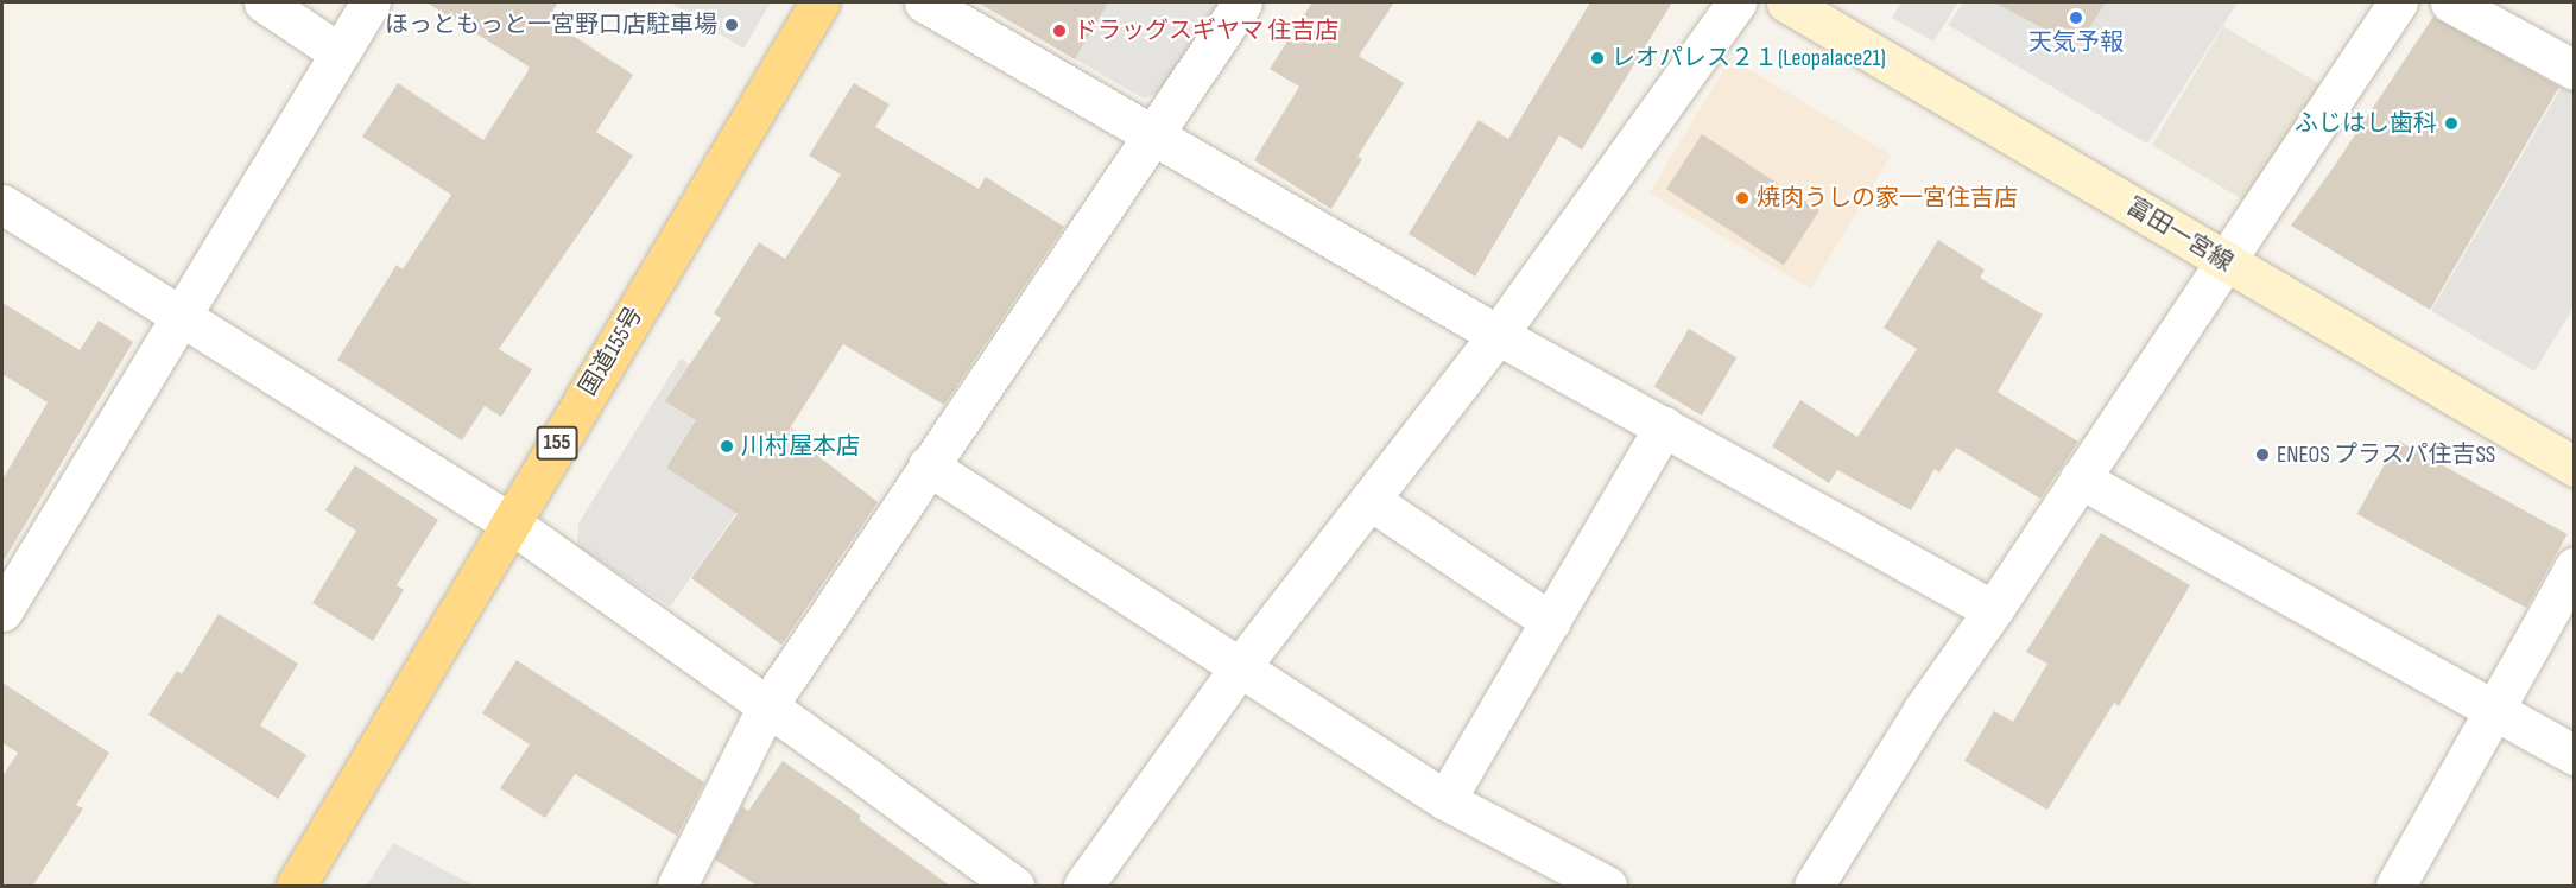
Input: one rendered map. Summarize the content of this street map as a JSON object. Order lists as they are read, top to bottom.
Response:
{
  "streets": {
    "highway": ["国道155号", "155"],
    "main road": ["富田一宮線"]
  },
  "places": [
    "天気予報",
    "ほっともっと一宮野口店駐車場",
    "ドラッグスギヤマ 住吉店",
    "レオパレス２１(Leopalace21)",
    "ふじはし歯科",
    "焼肉うしの家一宮住吉店",
    "川村屋本店",
    "ENEOS プラスパ住吉SS"
  ]
}
